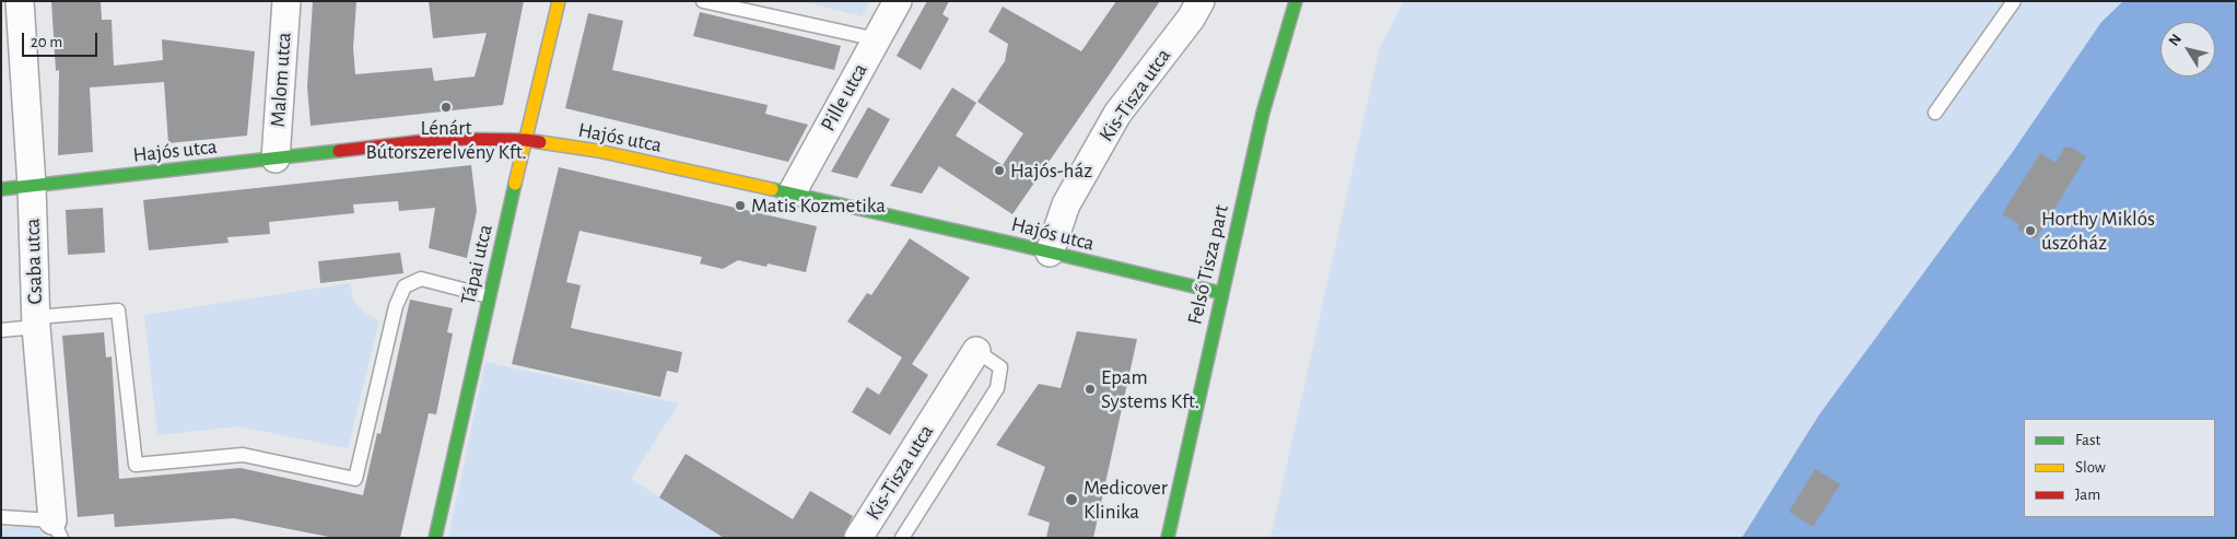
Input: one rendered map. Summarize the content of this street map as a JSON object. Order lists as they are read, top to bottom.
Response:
{
  "streets": {
    "main road": ["Hajós utca", "Tápai utca", "Felső Tisza part"],
    "street": [
      "Malom utca",
      "Kis-Tisza utca",
      "Pille utca",
      "Csaba utca"
    ]
  },
  "crossings": [
    ["Malom utca", "Hajós utca"],
    ["Kis-Tisza utca", "Hajós utca"],
    ["Pille utca", "Hajós utca"],
    ["Hajós utca", "Csaba utca"],
    ["Hajós utca", "Tápai utca"],
    ["Hajós utca", "Felső Tisza part"]
  ],
  "places": [
    "Lénárt Bútorszerelvény Kft.",
    "Hajós-ház",
    "Matis Kozmetika",
    "Horthy Miklós úszóház",
    "Epam Systems Kft.",
    "Medicover Klinika"
  ],
  "legend": ["Fast", "Slow", "Jam"],
  "scale_bar": "20 m",
  "north": "top left"
}
